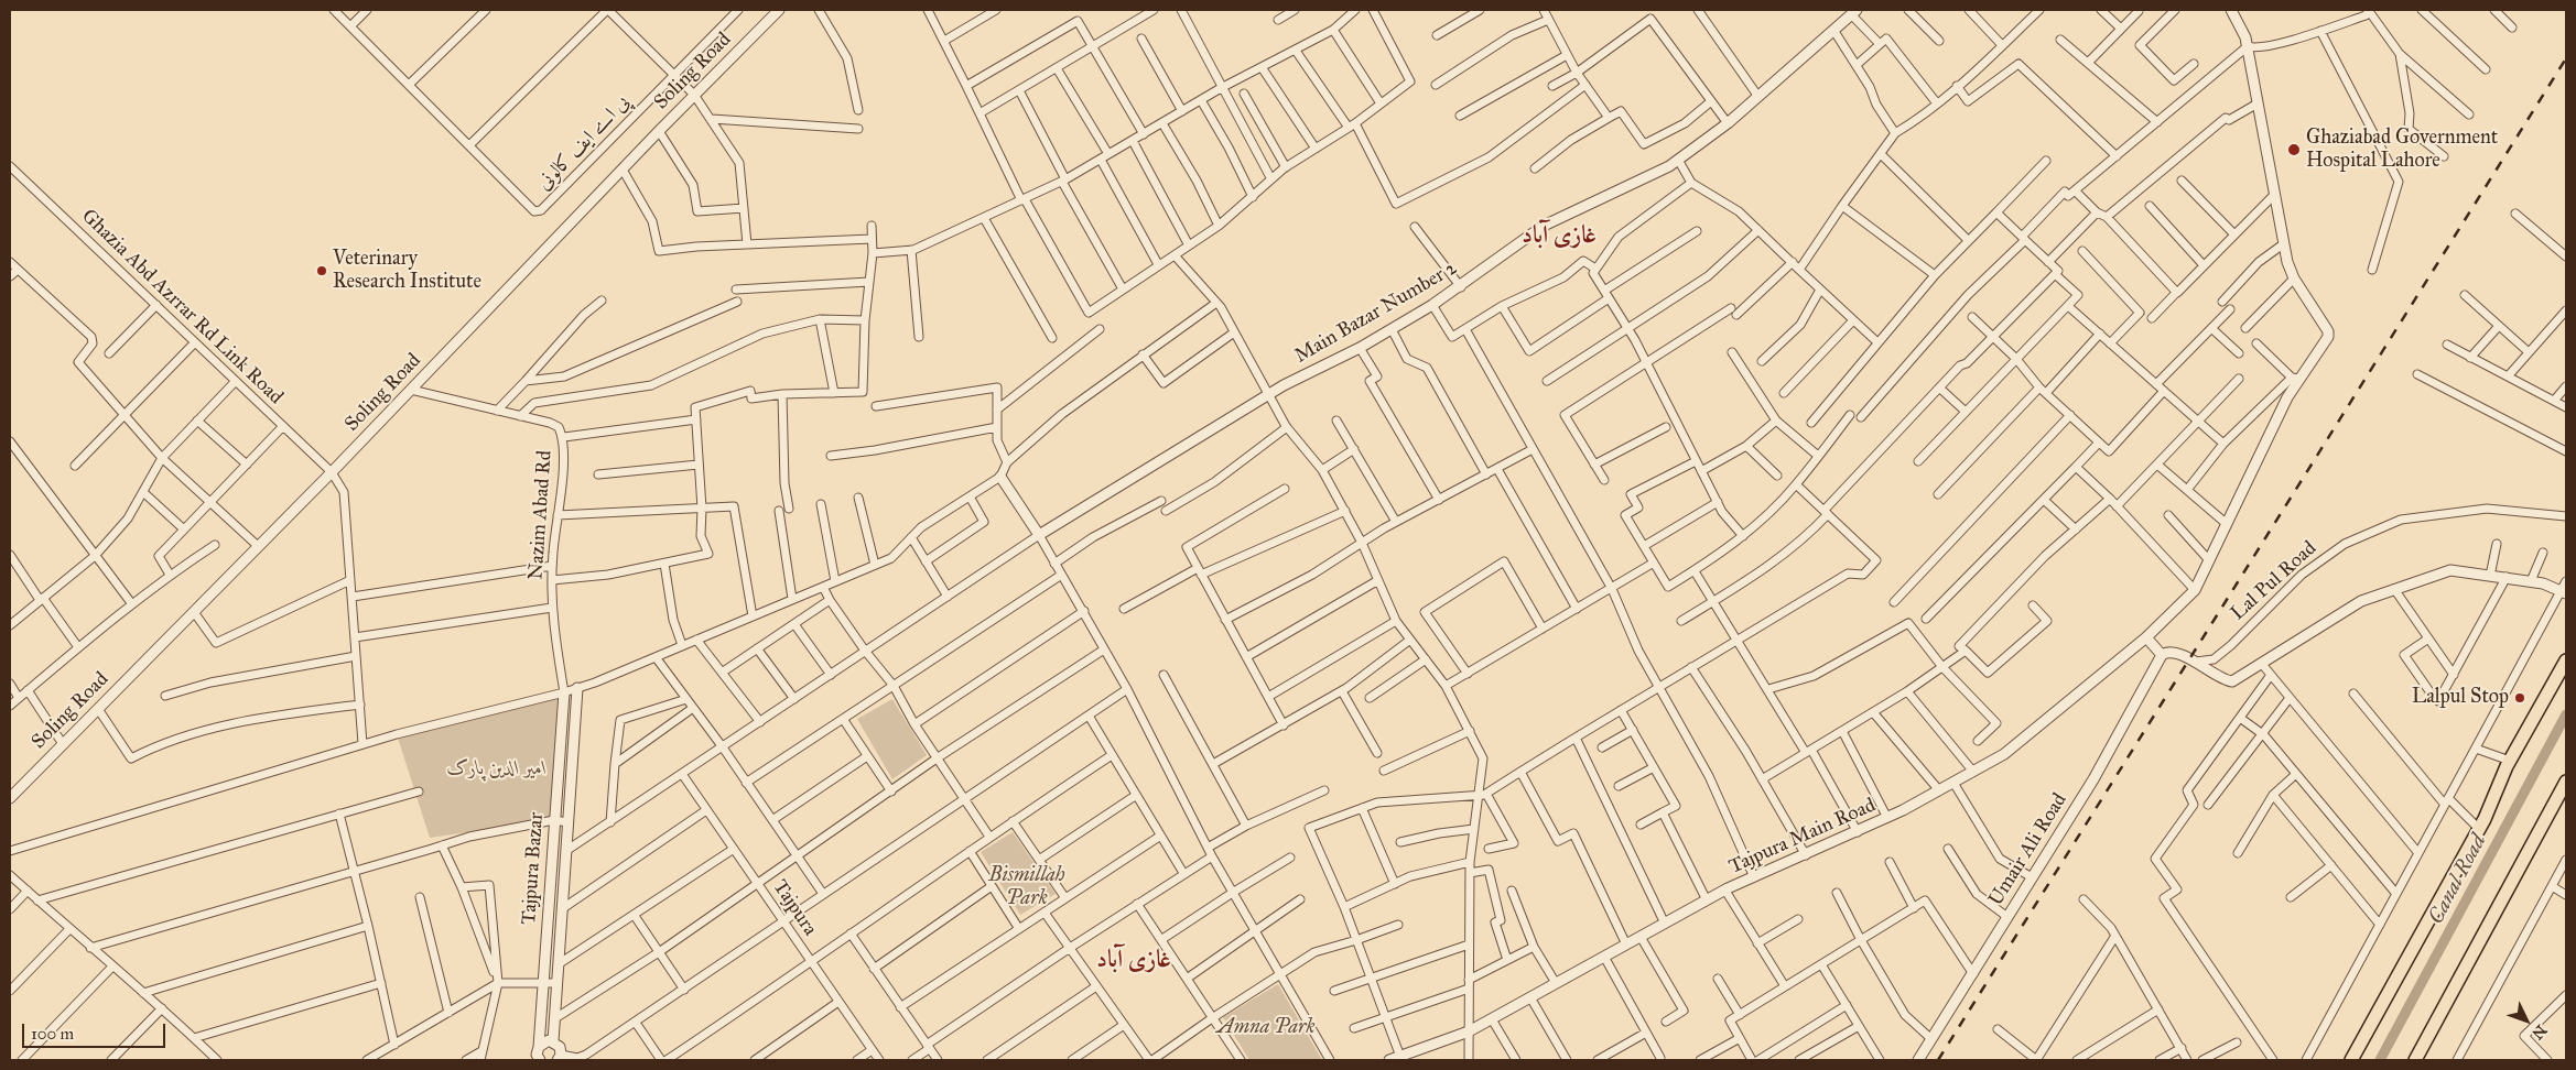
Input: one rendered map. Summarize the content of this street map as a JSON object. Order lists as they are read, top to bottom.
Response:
{
  "streets": {
    "street": [
      "Soling Road",
      "پی اے ایف کالونی",
      "Ghazia Abd Azrrar Rd Link Road",
      "Main Bazar Number 2",
      "Nazim Abad Rd",
      "Lal Pul Road",
      "Tajpura Main Road",
      "Umair Ali Road",
      "Tajpura Bazar",
      "Tajpura"
    ]
  },
  "crossings": [
    ["Soling Road", "Ghazia Abd Azrrar Rd Link Road"],
    ["Soling Road", "Nazim Abad Rd"],
    ["Nazim Abad Rd", "Tajpura Bazar"]
  ],
  "districts": ["غازى آباد", "غازى آباد"],
  "water": ["Canal Road"],
  "parks": ["امیر الدین پارک", "Bismillah Park", "Amna Park"],
  "places": ["Ghaziabad Government Hospital Lahore", "Veterinary Research Institute", "Lalpul Stop"],
  "scale_bar": "100 m",
  "north": "bottom right"
}
